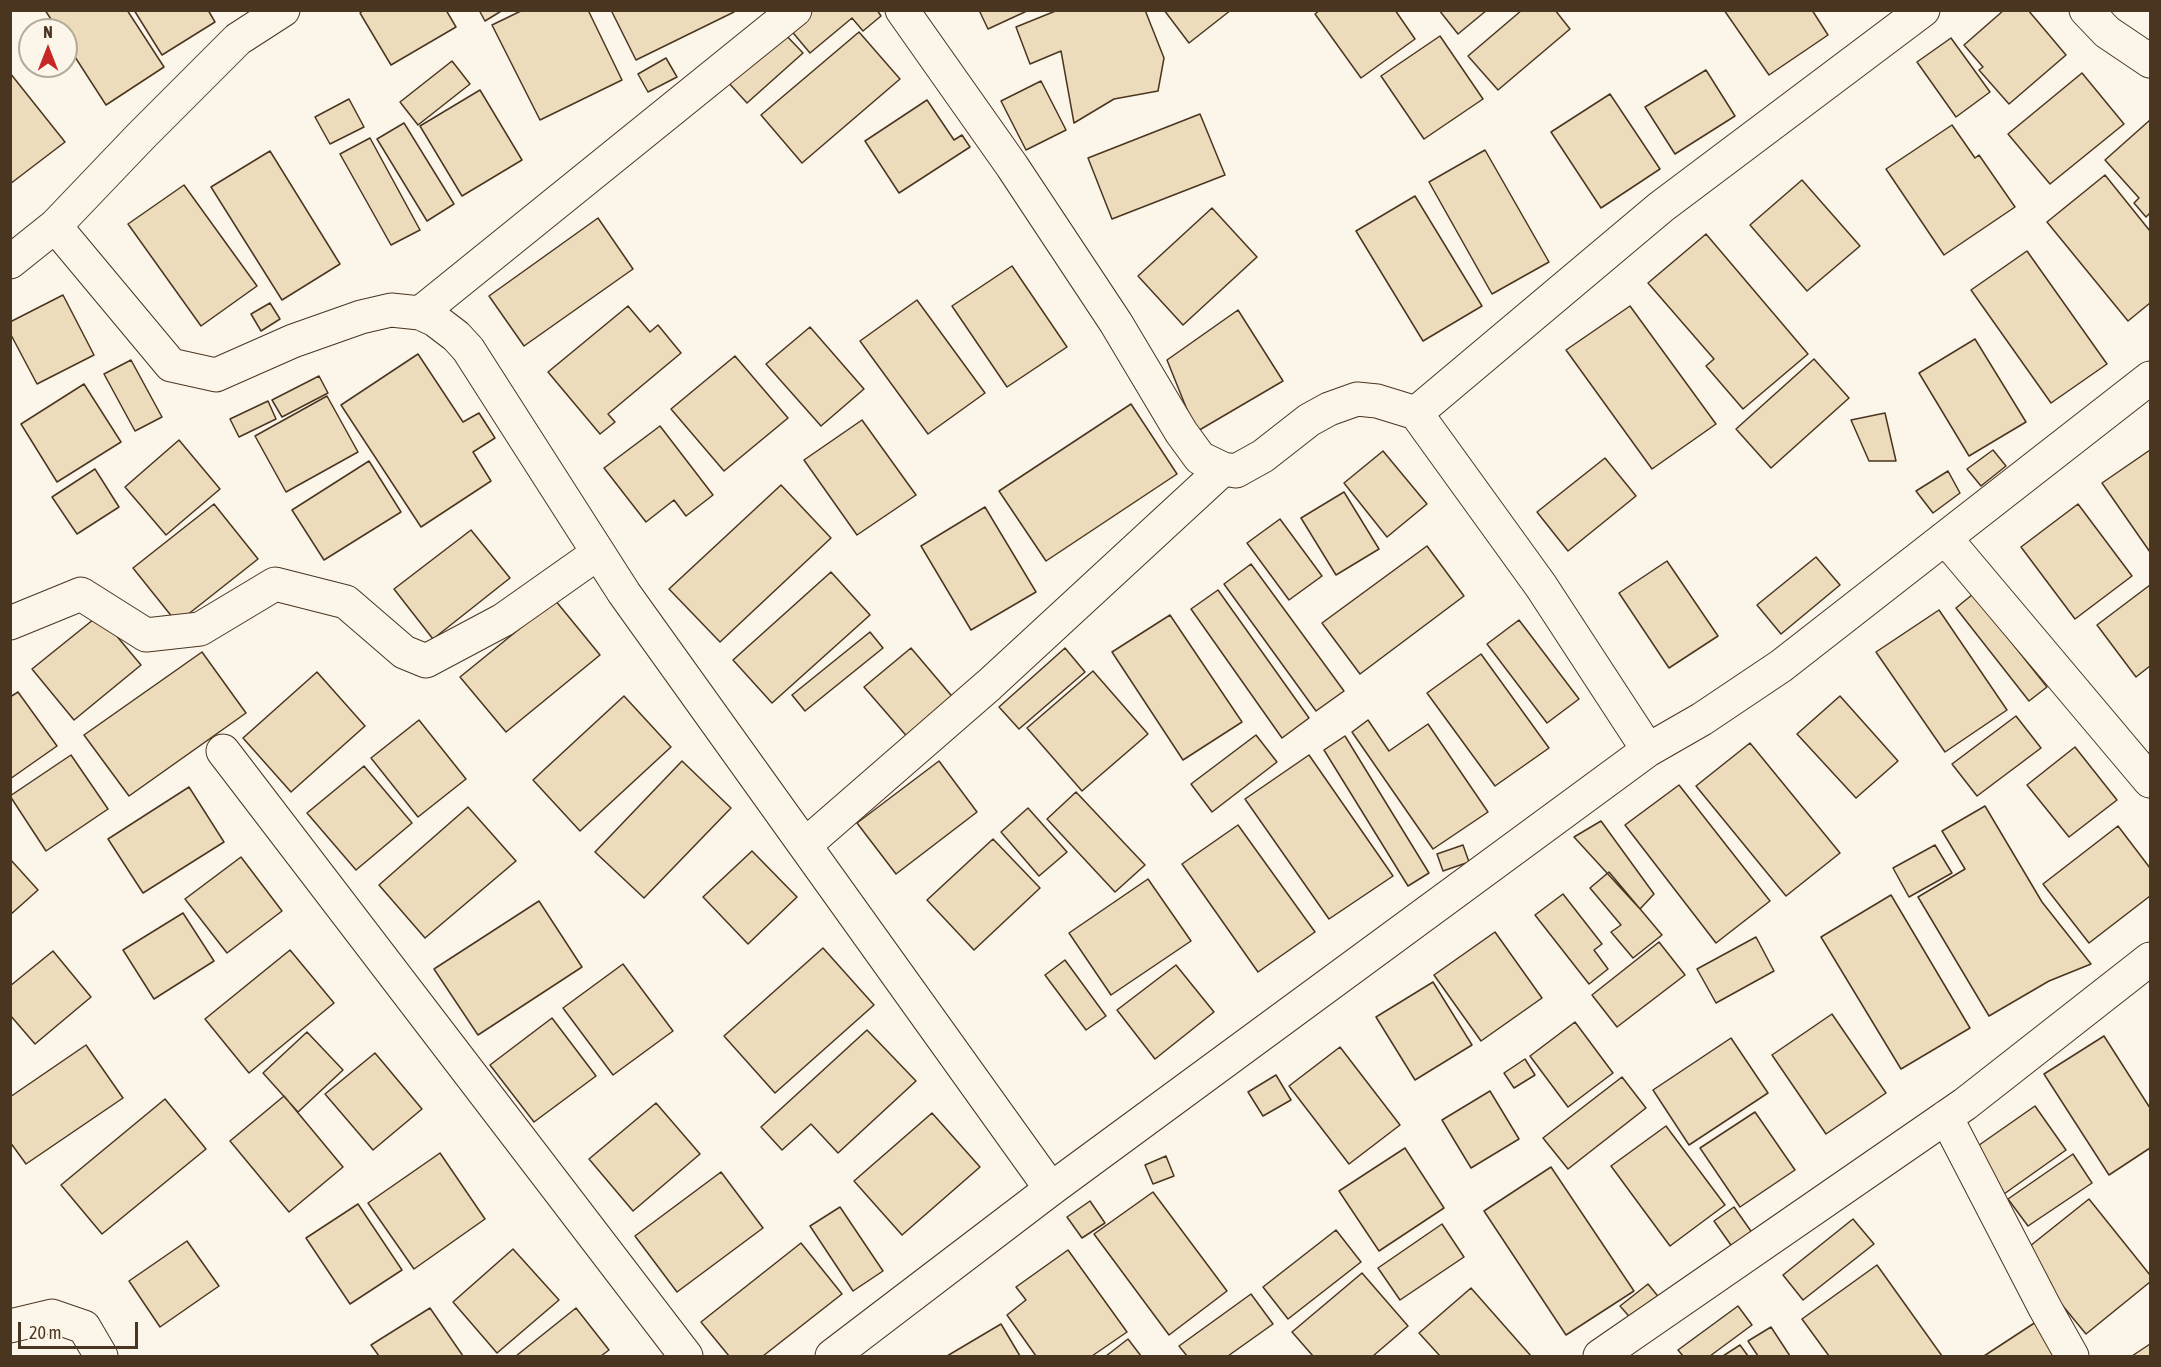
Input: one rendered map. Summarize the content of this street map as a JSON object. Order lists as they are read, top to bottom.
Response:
{
  "scale_bar": "20 m",
  "north": "top"
}
